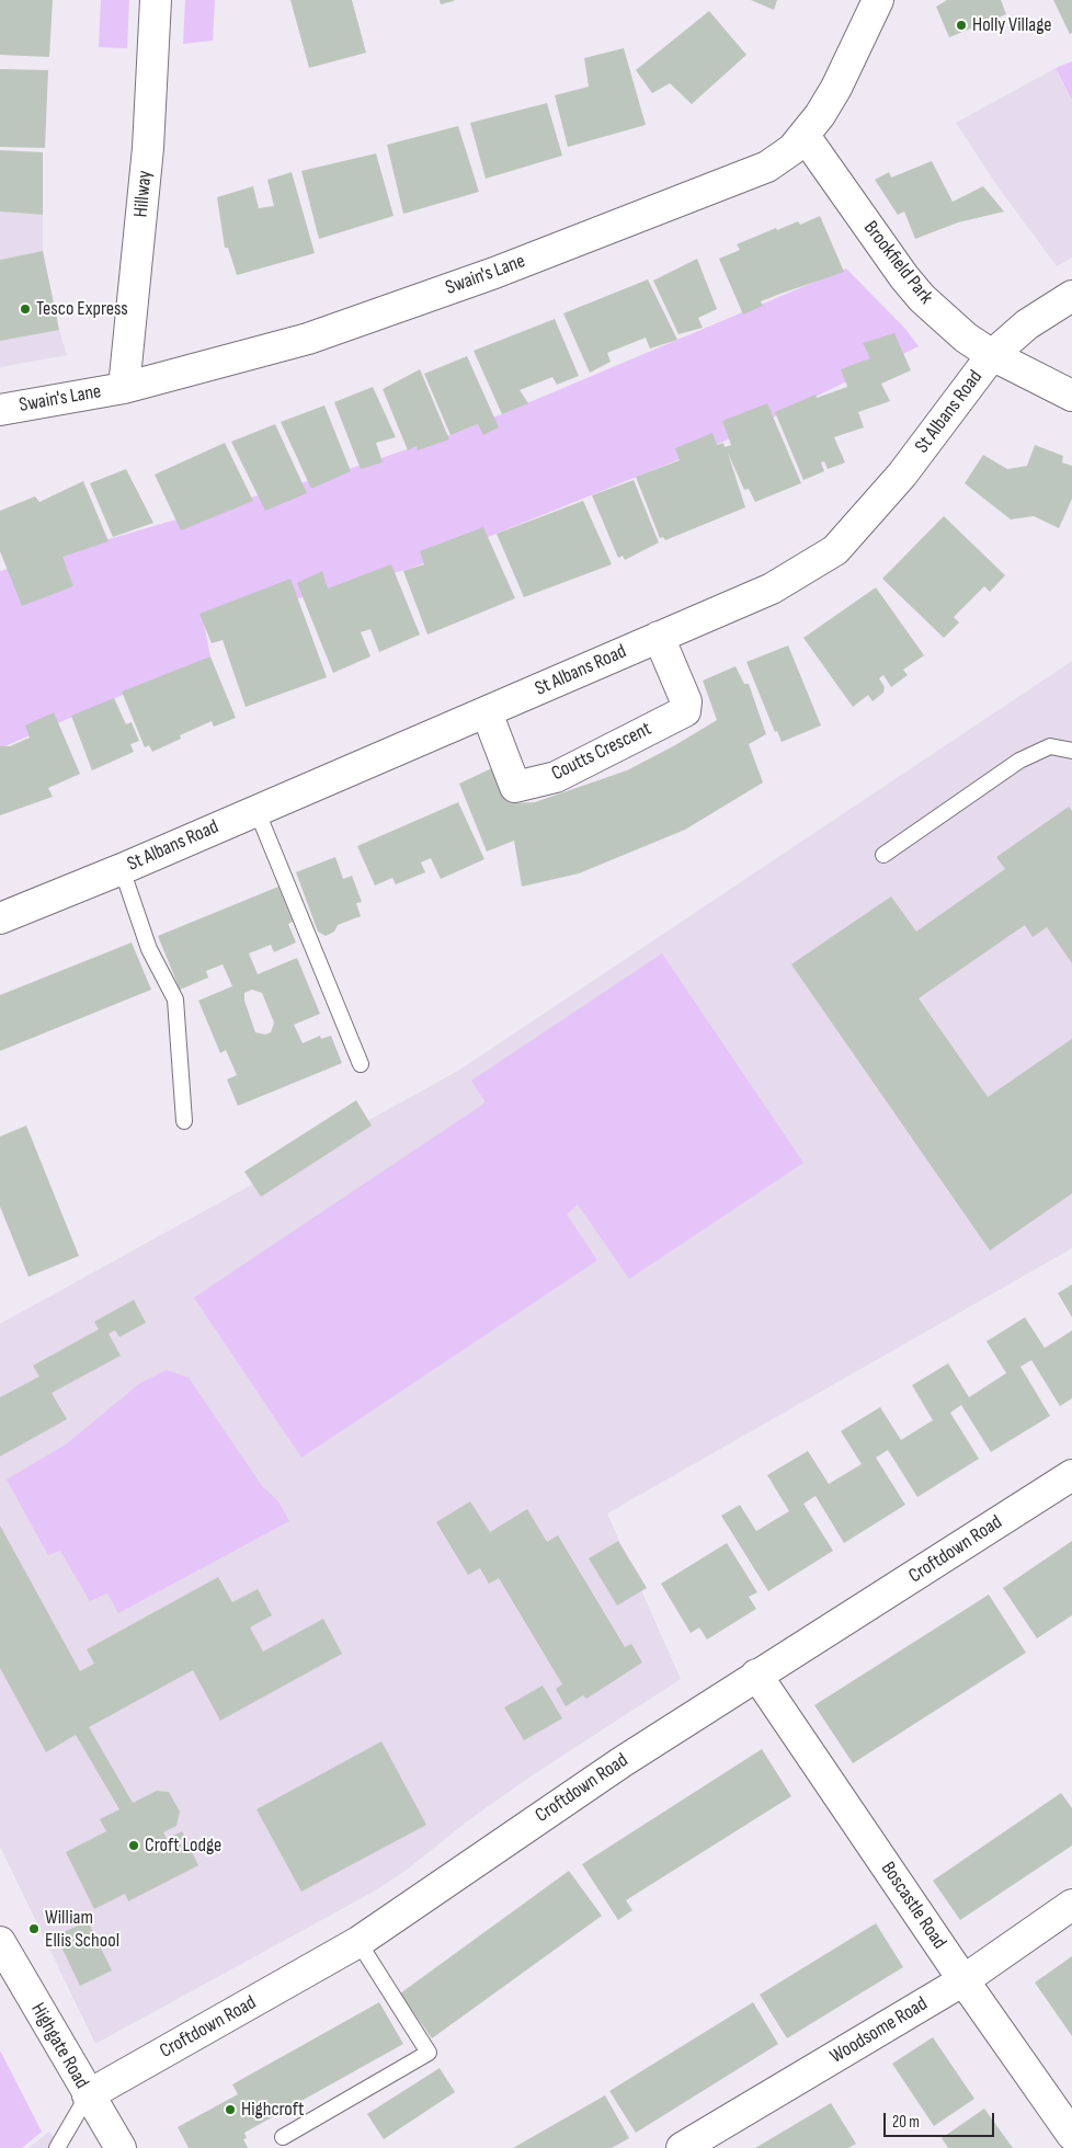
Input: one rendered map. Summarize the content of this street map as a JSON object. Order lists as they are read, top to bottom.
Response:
{
  "streets": {
    "street": [
      "Hillway",
      "Brookfield Park",
      "Swain's Lane",
      "St Albans Road",
      "Coutts Crescent",
      "Croftdown Road",
      "Boscastle Road",
      "Woodsome Road",
      "Highgate Road"
    ]
  },
  "crossings": [
    ["Hillway", "Swain's Lane"],
    ["Brookfield Park", "Swain's Lane"],
    ["Brookfield Park", "St Albans Road"],
    ["St Albans Road", "Coutts Crescent"],
    ["Croftdown Road", "Boscastle Road"],
    ["Croftdown Road", "Highgate Road"],
    ["Boscastle Road", "Woodsome Road"]
  ],
  "places": [
    "Holly Village",
    "Tesco Express",
    "Croft Lodge",
    "William Ellis School",
    "Highcroft"
  ],
  "scale_bar": "20 m"
}
